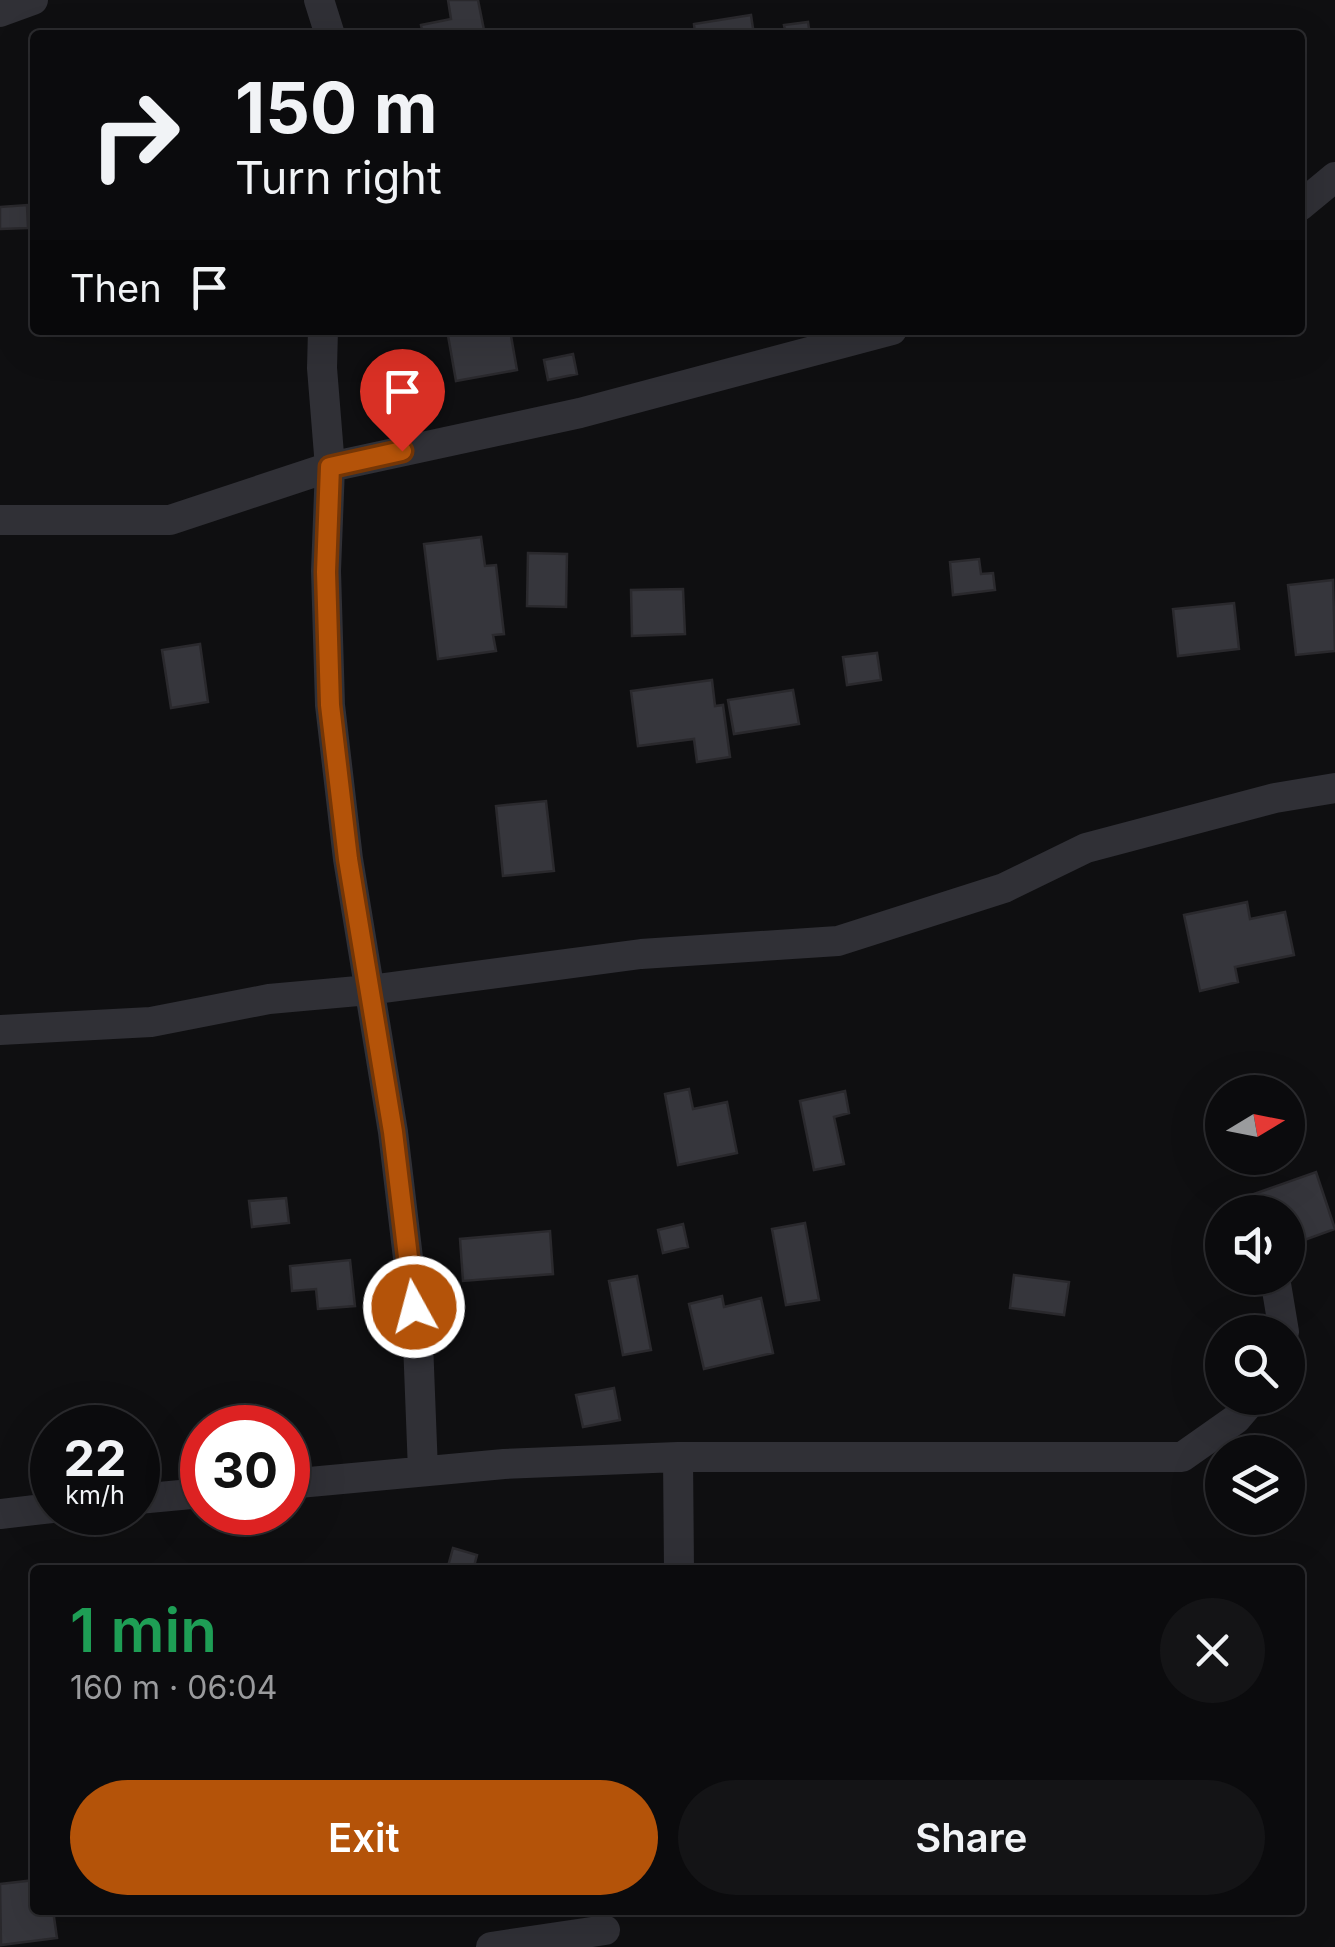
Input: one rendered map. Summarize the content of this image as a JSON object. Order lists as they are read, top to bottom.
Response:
{
  "north": "right",
  "page": {
    "turn": ["150 m", "Turn right"],
    "then": "Then",
    "speed": "22 km/h",
    "limit": "30",
    "heading": ["1 min", "160 m · 06:04"],
    "buttons": ["Exit", "Share"]
  }
}
